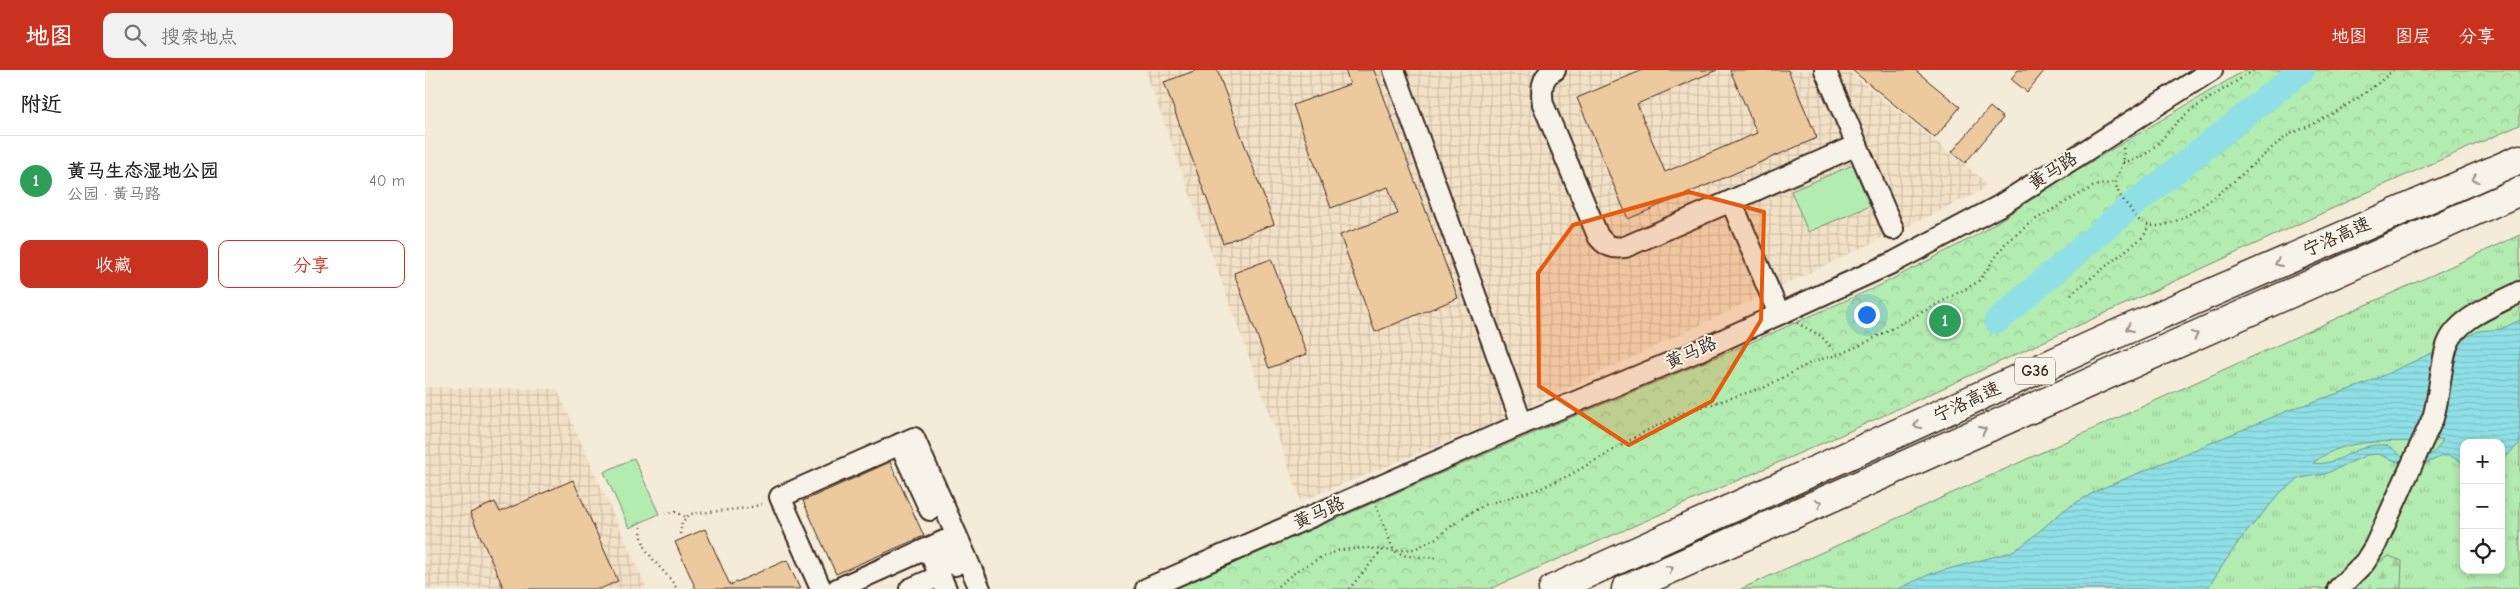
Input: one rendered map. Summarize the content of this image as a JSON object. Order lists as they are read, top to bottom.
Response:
{
  "streets": {
    "highway": ["宁洛高速", "G36"],
    "street": ["黄马路"]
  },
  "page": {
    "header": "地图",
    "search": "搜索地点",
    "nav": ["地图", "图层", "分享"],
    "heading": "附近",
    "list": [
      {
        "mark": "1",
        "name": "黄马生态湿地公园",
        "note": "公园 · 黄马路",
        "value": "40 m"
      }
    ],
    "buttons": ["收藏", "分享"],
    "pins": "1",
    "map_buttons": ["+", "−"]
  }
}
